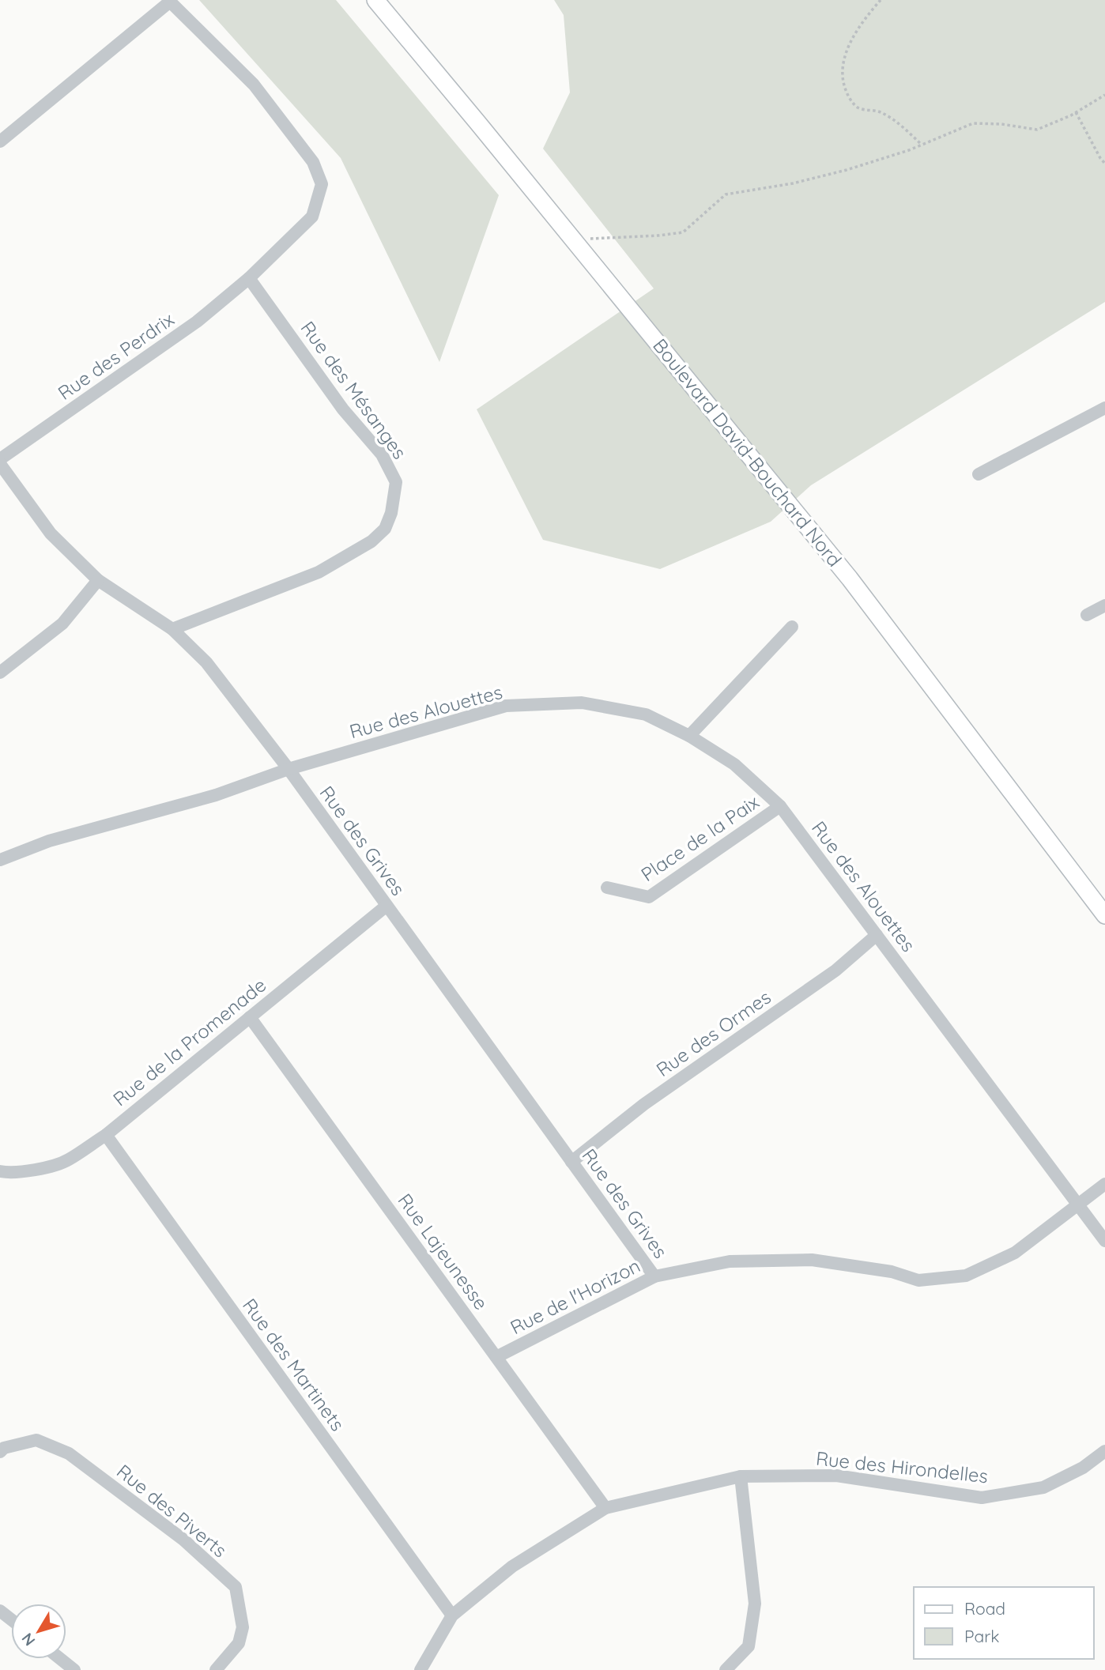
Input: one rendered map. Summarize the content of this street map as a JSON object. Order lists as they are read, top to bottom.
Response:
{
  "streets": {
    "street": [
      "Rue des Perdrix",
      "Rue des Mésanges",
      "Boulevard David-Bouchard Nord",
      "Rue des Alouettes",
      "Place de la Paix",
      "Rue des Grives",
      "Rue des Ormes",
      "Rue de la Promenade",
      "Rue Lajeunesse",
      "Rue de l'Horizon",
      "Rue des Martinets",
      "Rue des Hirondelles",
      "Rue des Piverts"
    ]
  },
  "crossings": [
    ["Rue des Perdrix", "Rue des Mésanges"],
    ["Rue des Mésanges", "Rue des Grives"],
    ["Rue des Alouettes", "Place de la Paix"],
    ["Rue des Alouettes", "Rue des Grives"],
    ["Rue des Alouettes", "Rue des Ormes"],
    ["Rue des Alouettes", "Rue de l'Horizon"],
    ["Rue des Grives", "Rue des Ormes"],
    ["Rue des Grives", "Rue de la Promenade"],
    ["Rue des Grives", "Rue de l'Horizon"],
    ["Rue de la Promenade", "Rue Lajeunesse"],
    ["Rue de la Promenade", "Rue des Martinets"],
    ["Rue Lajeunesse", "Rue de l'Horizon"],
    ["Rue Lajeunesse", "Rue des Hirondelles"],
    ["Rue des Martinets", "Rue des Hirondelles"]
  ],
  "legend": ["Road", "Park"],
  "north": "bottom left"
}
